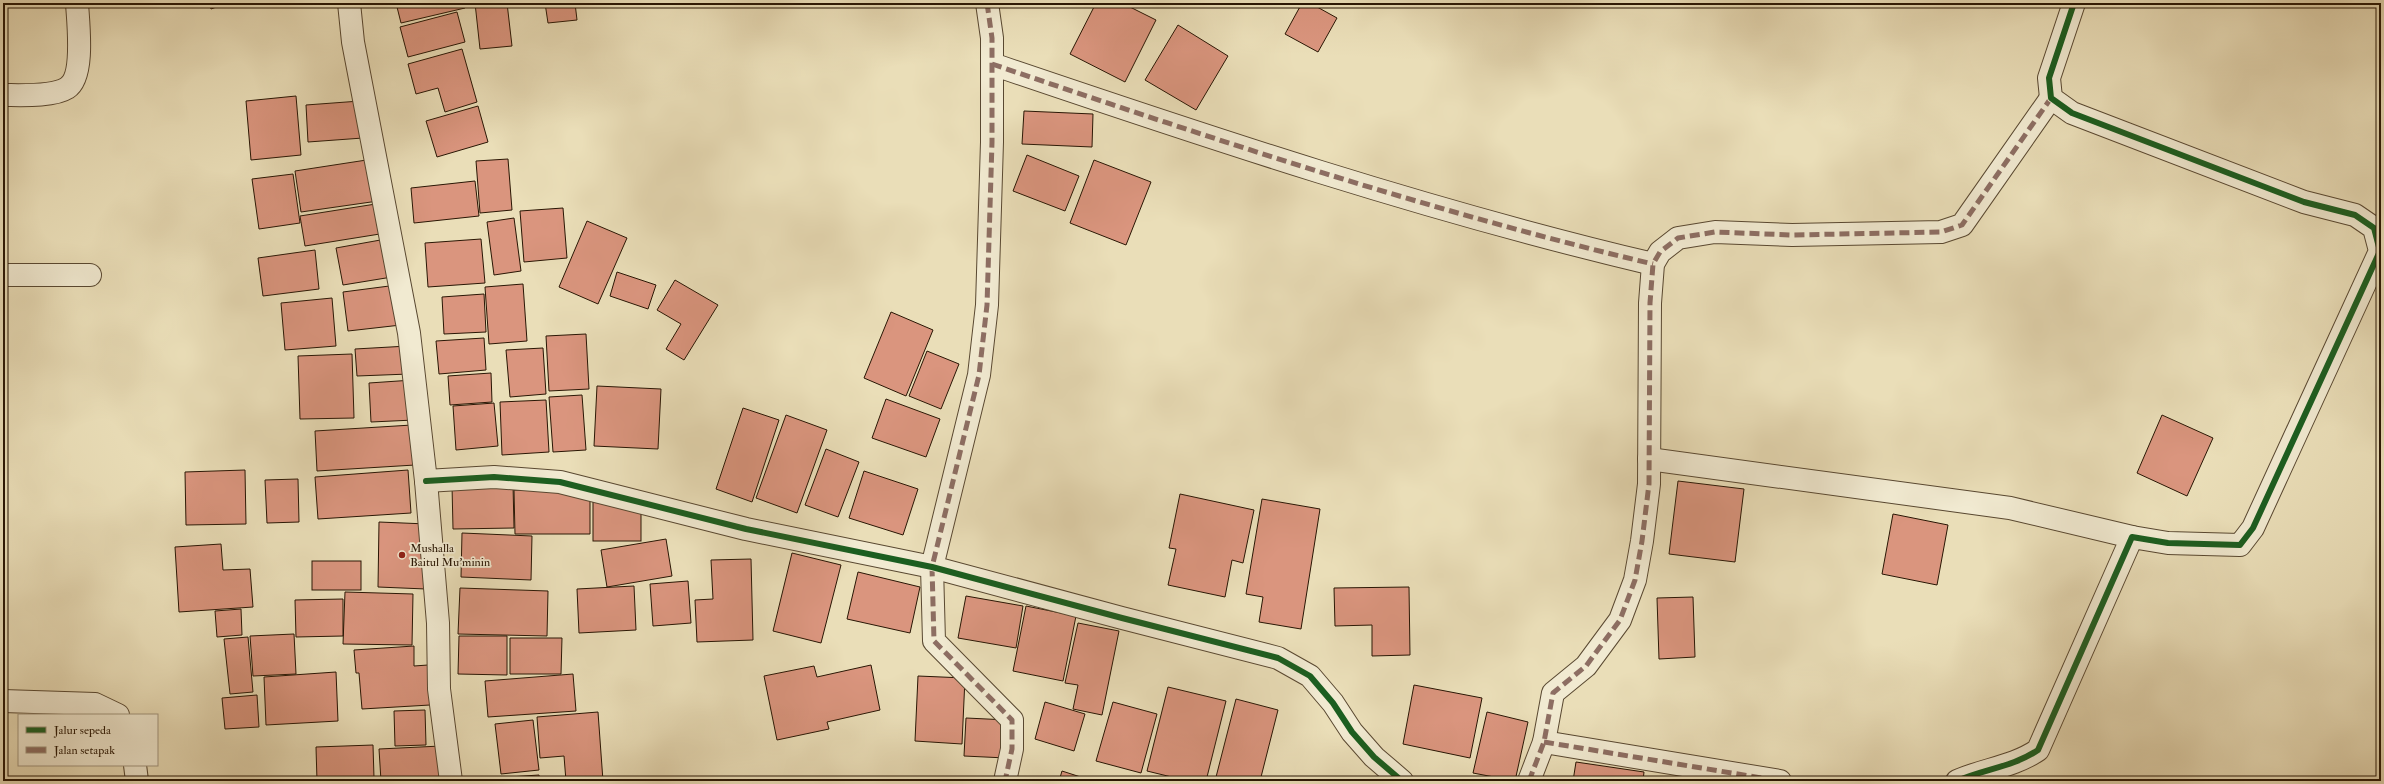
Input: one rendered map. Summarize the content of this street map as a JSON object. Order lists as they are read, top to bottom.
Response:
{
  "places": ["Mushalla Baitul Mu'minin"],
  "legend": ["Jalur sepeda", "Jalan setapak"]
}
